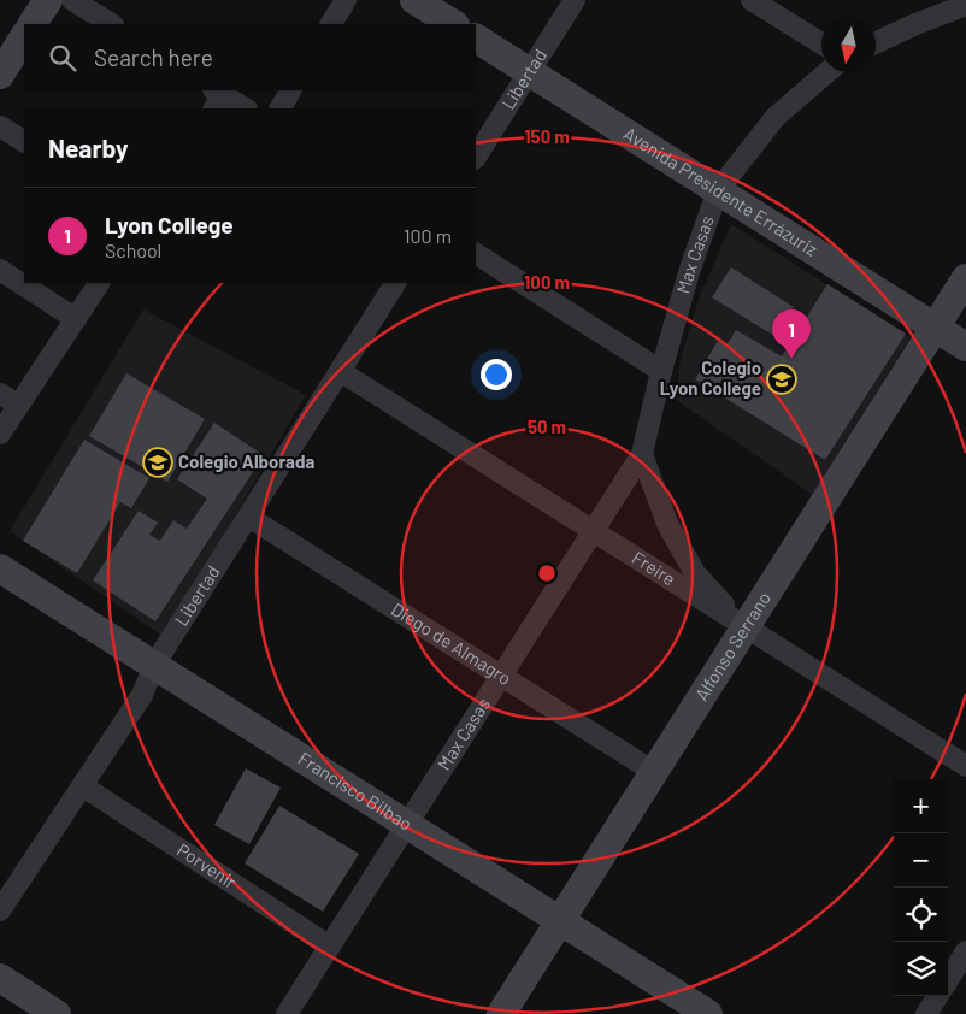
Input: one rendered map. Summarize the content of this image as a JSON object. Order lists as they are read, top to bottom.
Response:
{
  "streets": {
    "street": [
      "Libertad",
      "Avenida Presidente Errázuriz",
      "Max Casas",
      "Freire",
      "Diego de Almagro",
      "Alfonso Serrano",
      "Francisco Bilbao",
      "Porvenir"
    ]
  },
  "crossings": [
    ["Libertad", "Avenida Presidente Errázuriz"],
    ["Libertad", "Freire"],
    ["Libertad", "Diego de Almagro"],
    ["Libertad", "Francisco Bilbao"],
    ["Libertad", "Porvenir"],
    ["Avenida Presidente Errázuriz", "Max Casas"],
    ["Avenida Presidente Errázuriz", "Alfonso Serrano"],
    ["Max Casas", "Freire"],
    ["Max Casas", "Diego de Almagro"],
    ["Max Casas", "Francisco Bilbao"],
    ["Max Casas", "Porvenir"],
    ["Freire", "Alfonso Serrano"],
    ["Diego de Almagro", "Alfonso Serrano"],
    ["Alfonso Serrano", "Francisco Bilbao"]
  ],
  "places": {
    "school or university": ["Colegio Lyon College", "Colegio Alborada"]
  },
  "north": "bottom",
  "page": {
    "search": "Search here",
    "heading": "Nearby",
    "list": [
      {
        "mark": "1",
        "name": "Lyon College",
        "note": "School",
        "value": "100 m"
      }
    ],
    "pins": "1",
    "map_buttons": ["+", "−"]
  },
  "rings": ["150 m", "100 m", "50 m"]
}
